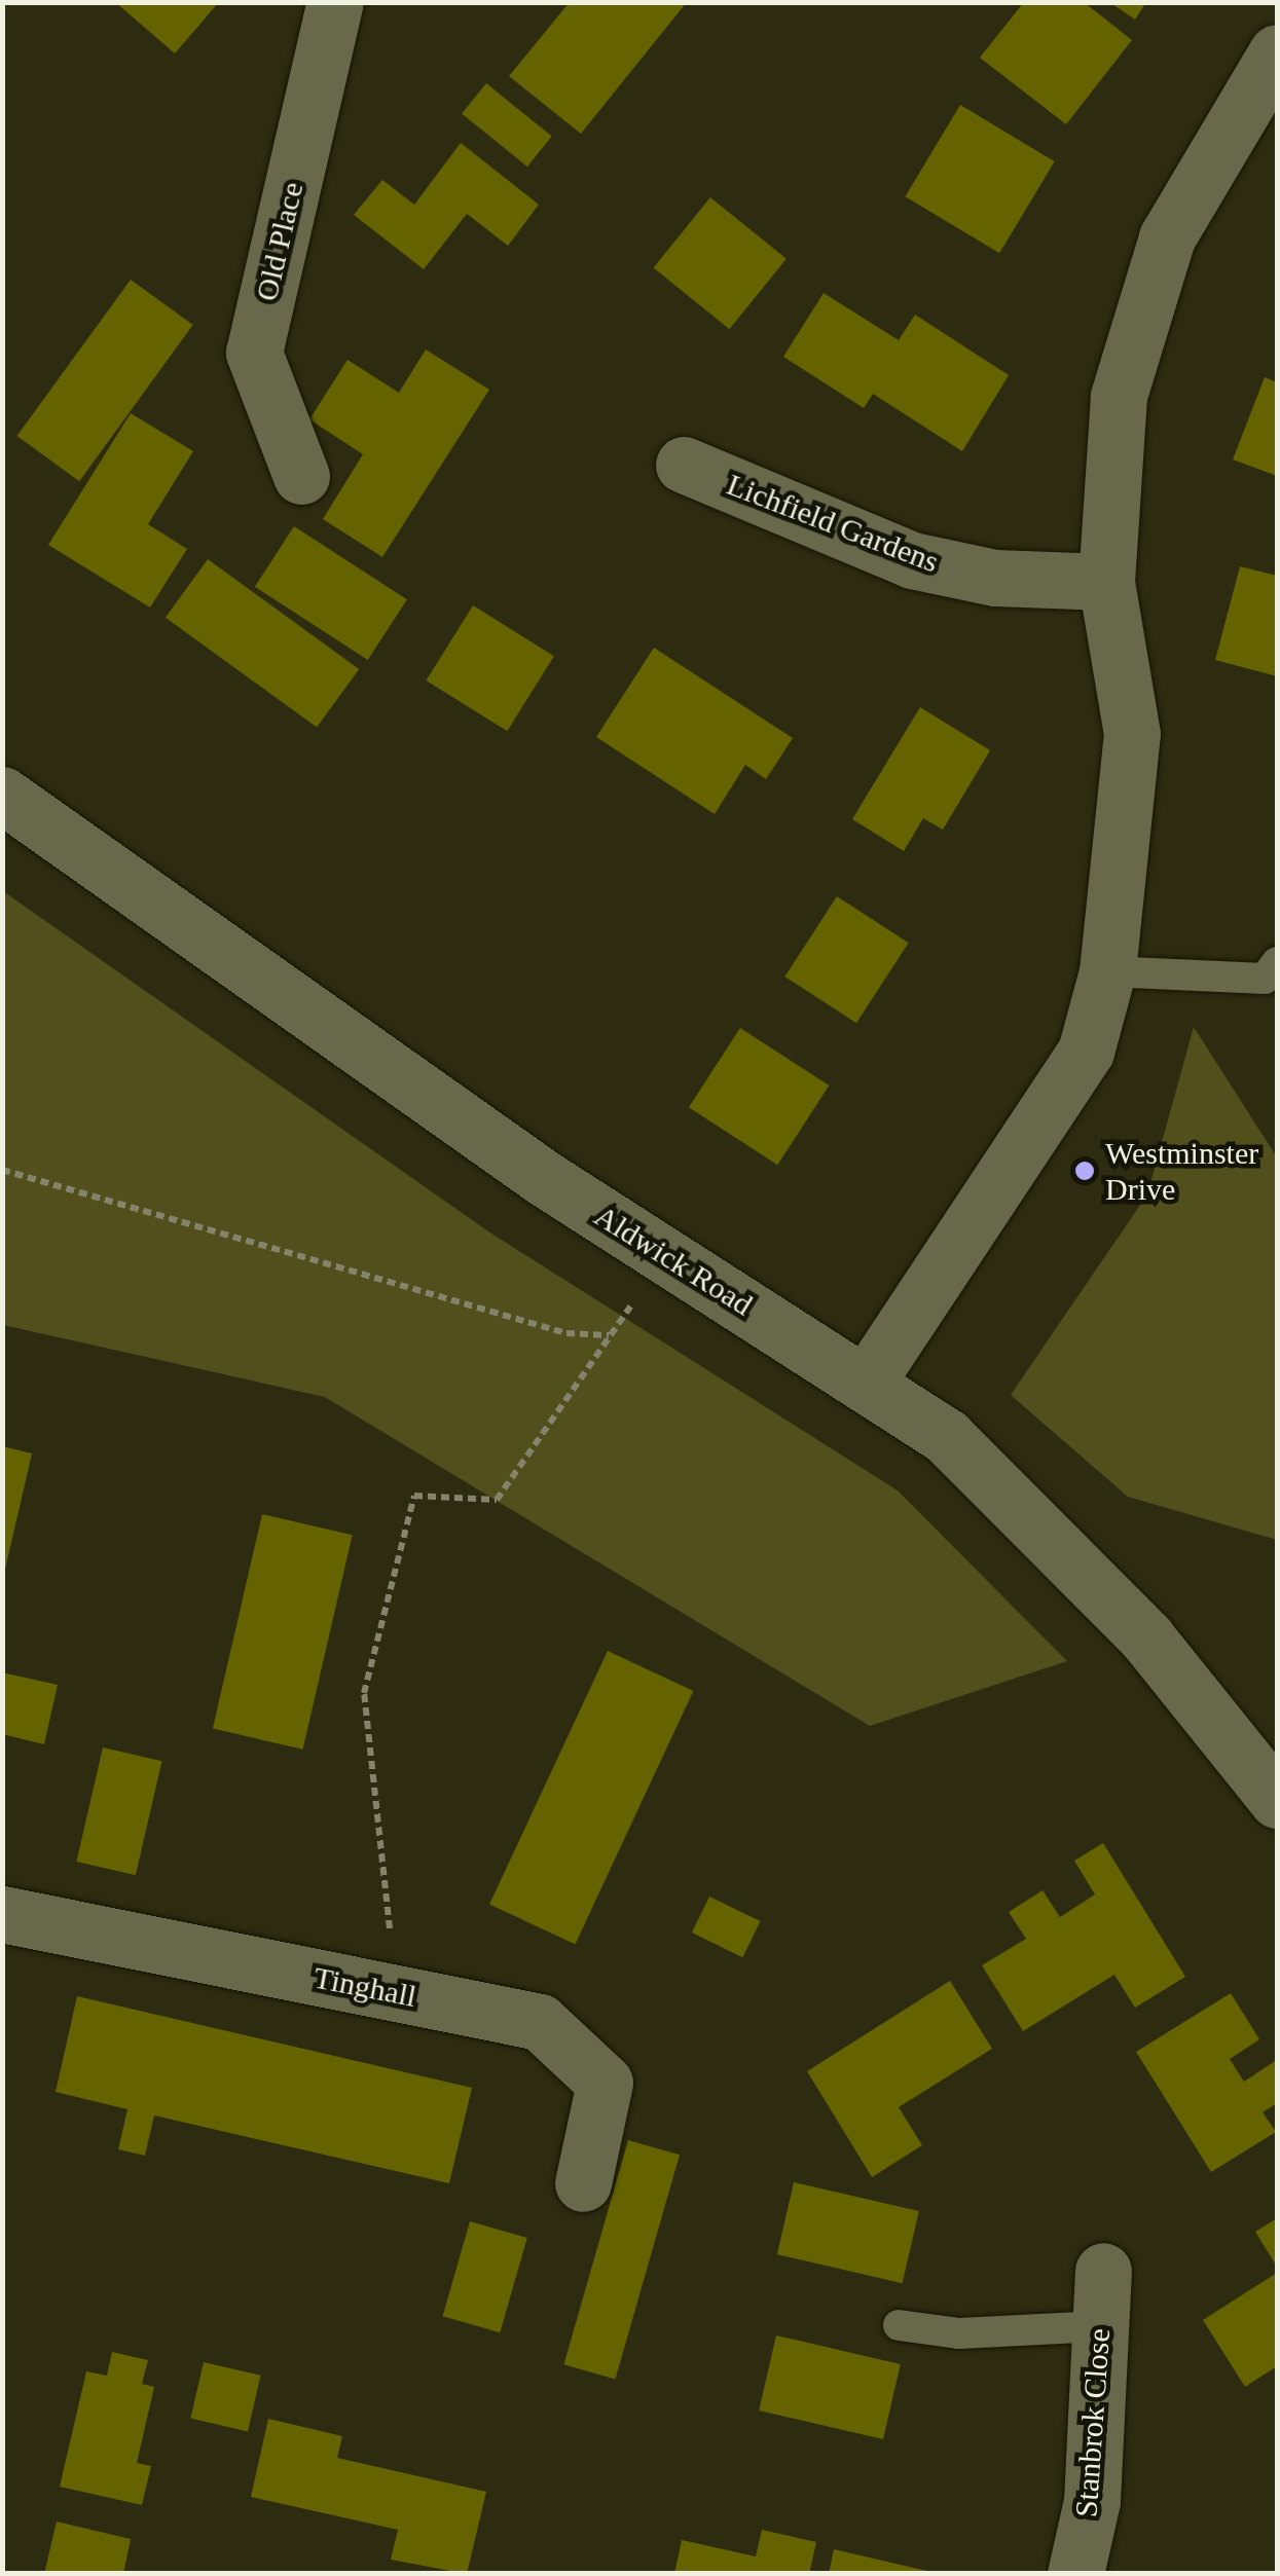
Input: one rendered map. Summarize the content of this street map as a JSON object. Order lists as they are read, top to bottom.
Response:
{
  "streets": {
    "street": [
      "Old Place",
      "Lichfield Gardens",
      "Aldwick Road",
      "Tinghall",
      "Stanbrok Close"
    ]
  },
  "places": ["Westminster Drive"]
}
